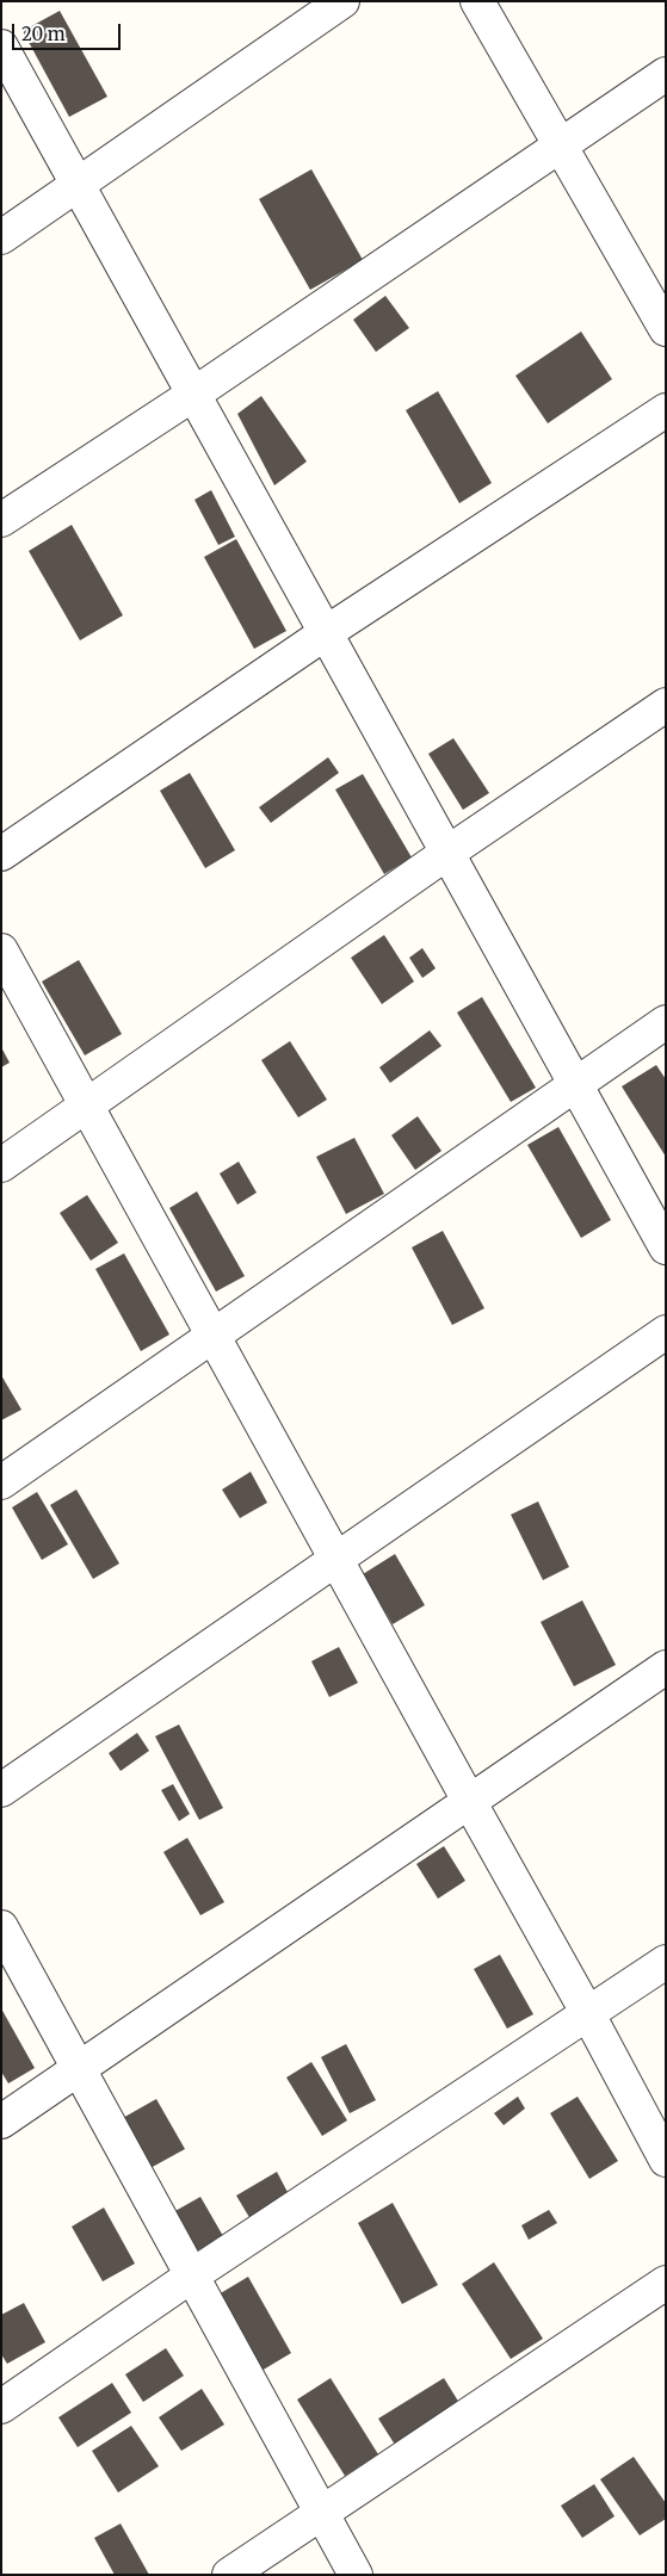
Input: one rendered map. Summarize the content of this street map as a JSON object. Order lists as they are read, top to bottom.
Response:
{
  "scale_bar": "20 m"
}
